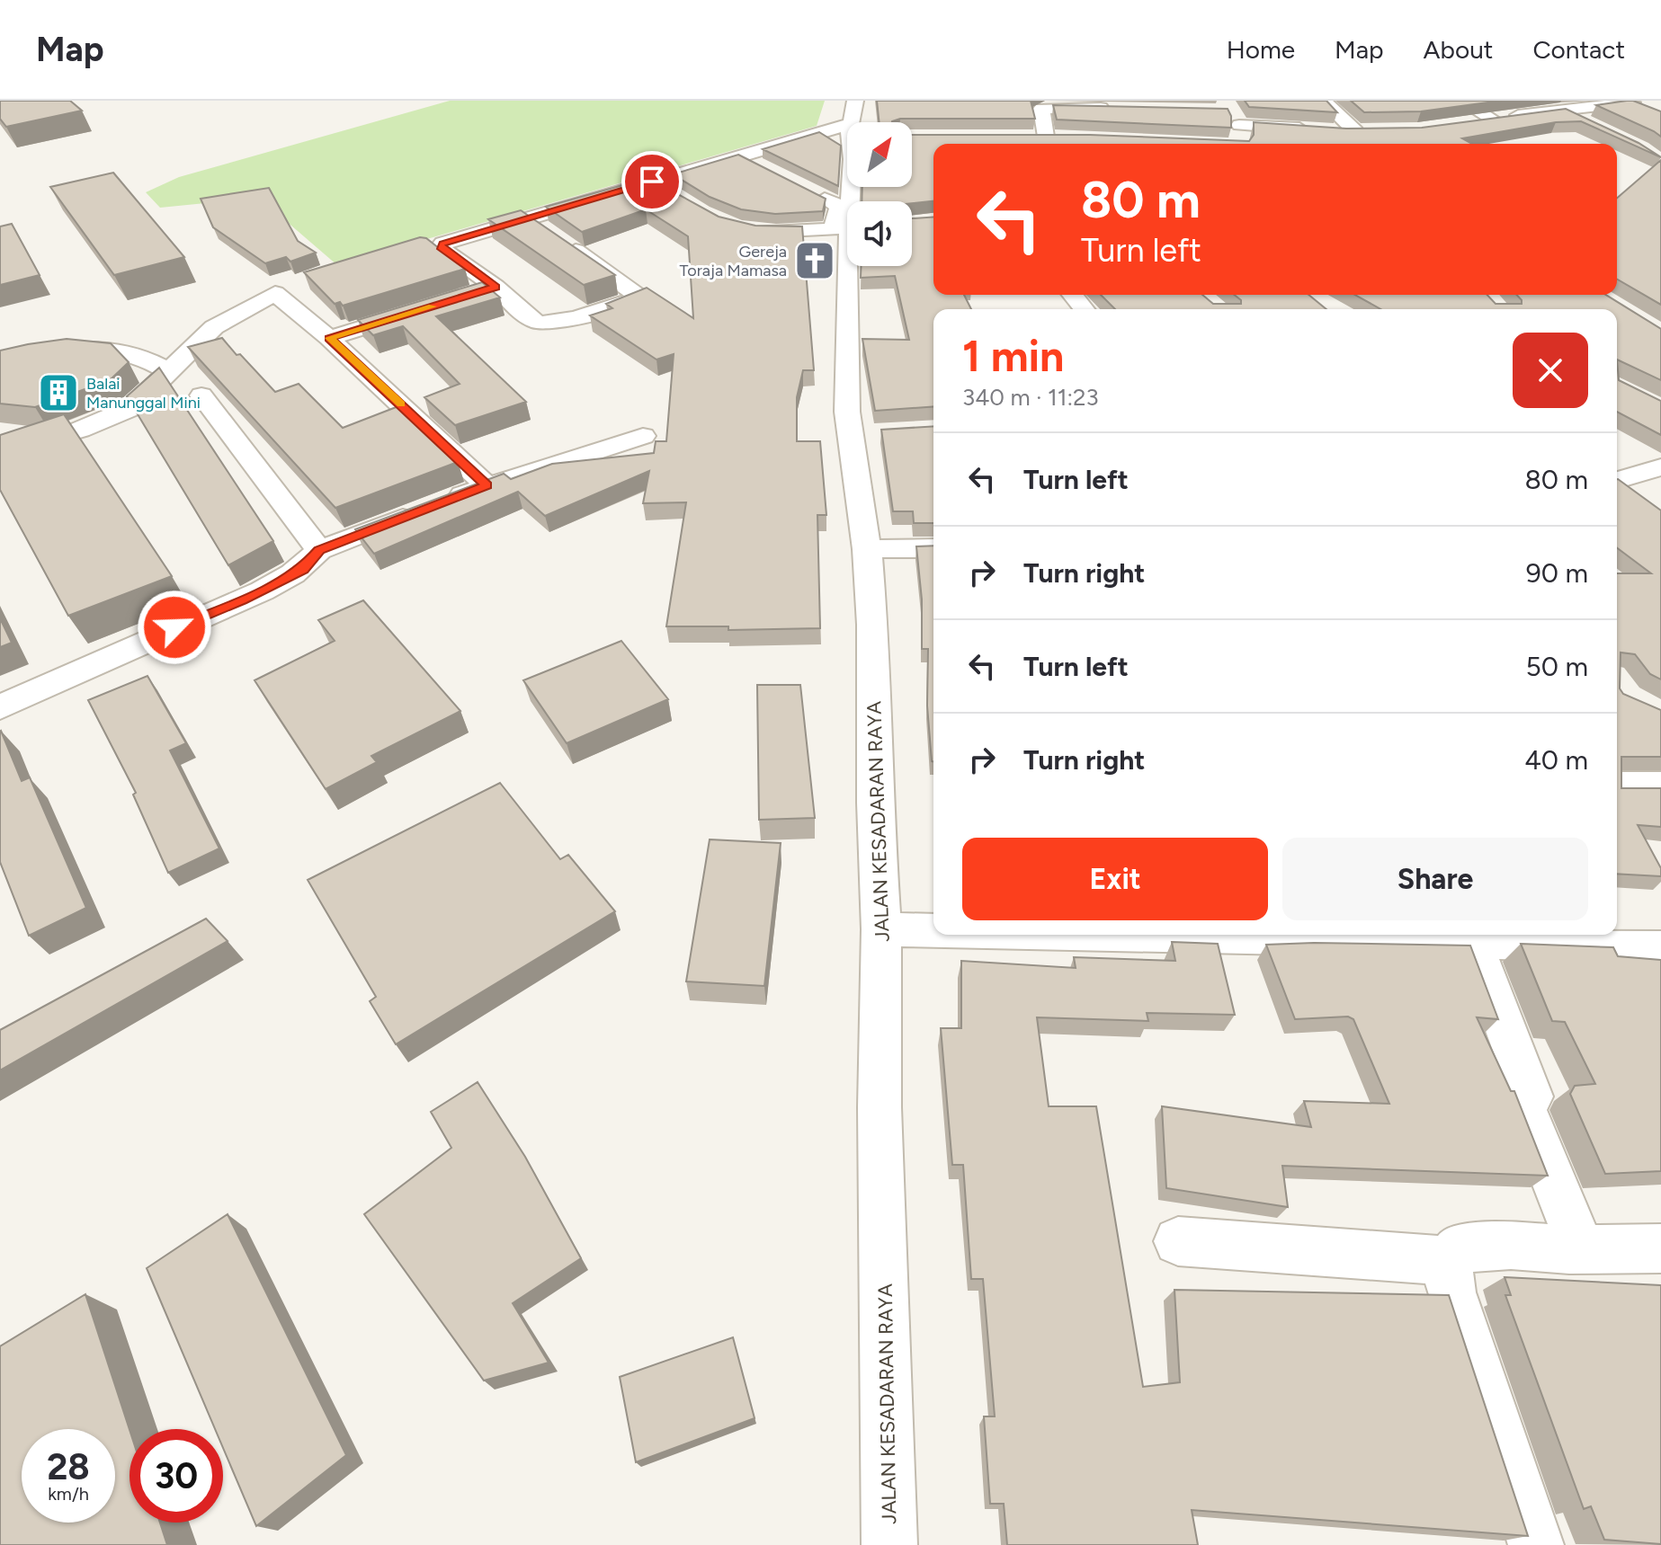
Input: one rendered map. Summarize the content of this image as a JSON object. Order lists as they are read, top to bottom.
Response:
{
  "streets": {
    "street": ["JALAN KESADARAN RAYA"]
  },
  "places": {
    "church": ["Gereja Toraja Mamasa"],
    "building": ["Balai Manunggal Mini"]
  },
  "north": "top right",
  "page": {
    "header": "Map",
    "nav": [
      "Home",
      "Map",
      "About",
      "Contact"
    ],
    "turn": ["80 m", "Turn left"],
    "heading": ["1 min", "340 m · 11:23"],
    "list": [
      {
        "name": "Turn left",
        "value": "80 m"
      },
      {
        "name": "Turn right",
        "value": "90 m"
      },
      {
        "name": "Turn left",
        "value": "50 m"
      },
      {
        "name": "Turn right",
        "value": "40 m"
      }
    ],
    "buttons": ["Exit", "Share"],
    "speed": "28 km/h",
    "limit": "30"
  }
}
